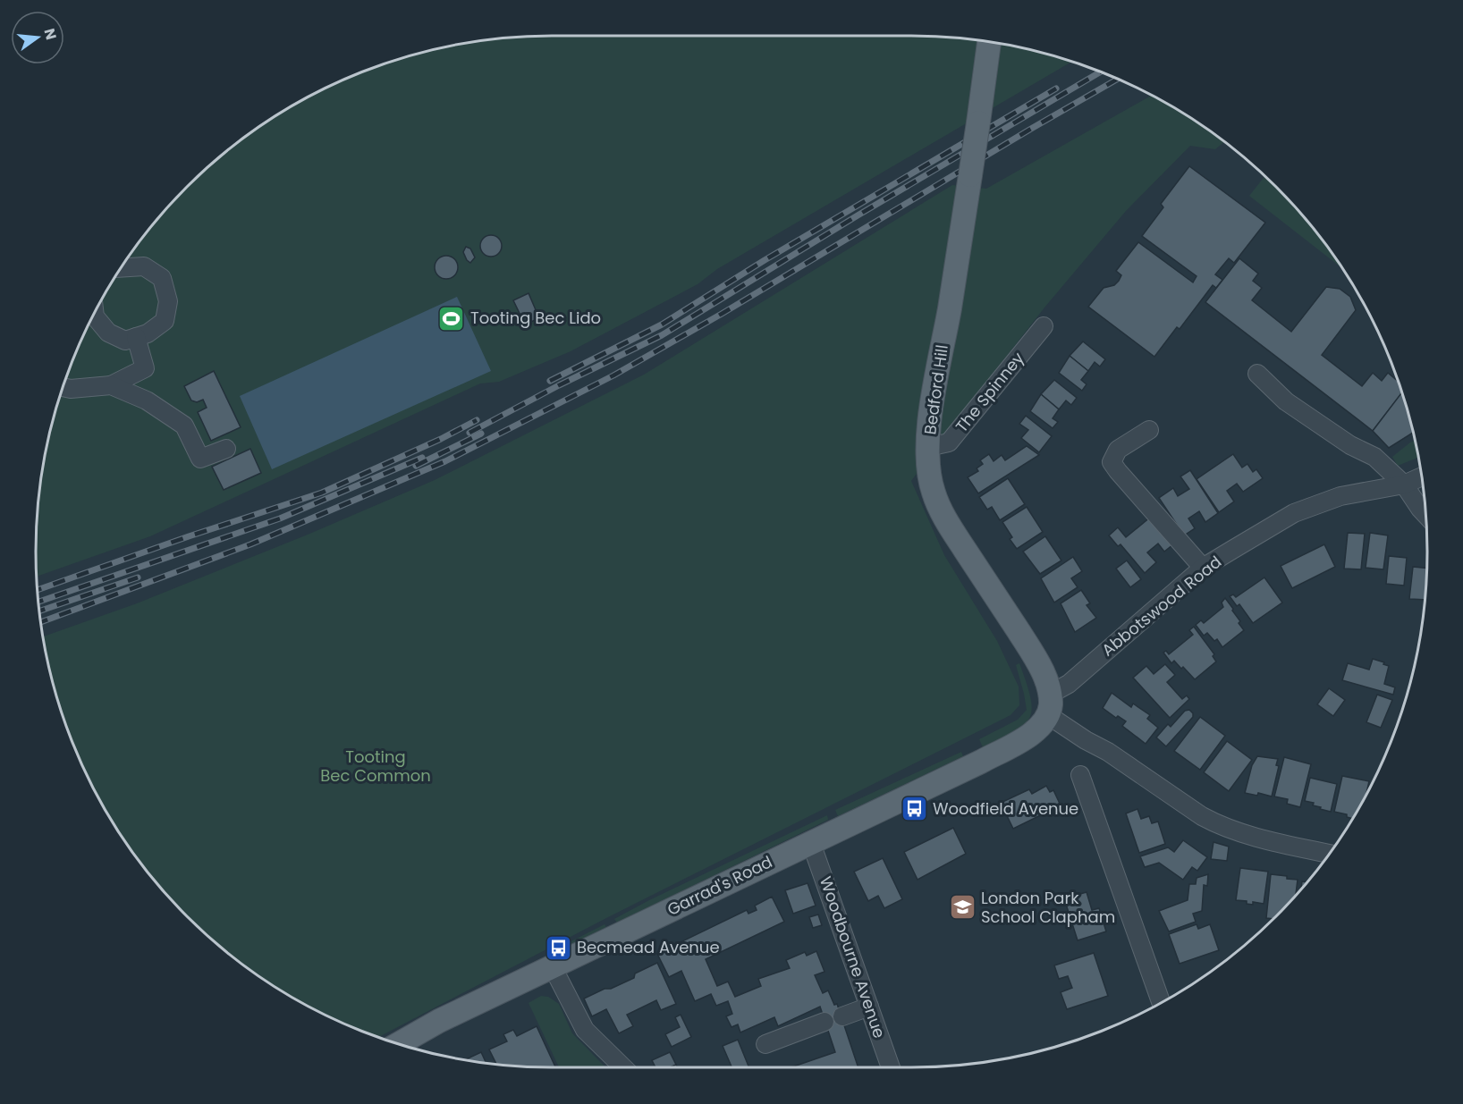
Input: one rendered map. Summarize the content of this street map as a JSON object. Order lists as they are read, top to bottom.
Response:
{
  "streets": {
    "main road": ["Bedford Hill", "Garrad's Road"],
    "street": ["The Spinney", "Abbotswood Road", "Woodbourne Avenue"]
  },
  "crossings": [
    ["Bedford Hill", "The Spinney"],
    ["Bedford Hill", "Abbotswood Road"],
    ["Bedford Hill", "Garrad's Road"],
    ["Abbotswood Road", "Garrad's Road"],
    ["Garrad's Road", "Woodbourne Avenue"]
  ],
  "parks": ["Tooting Bec Common"],
  "places": {
    "sports": ["Tooting Bec Lido"],
    "bus stop": ["Woodfield Avenue", "Becmead Avenue"],
    "school or university": ["London Park School Clapham"]
  },
  "north": "right"
}
